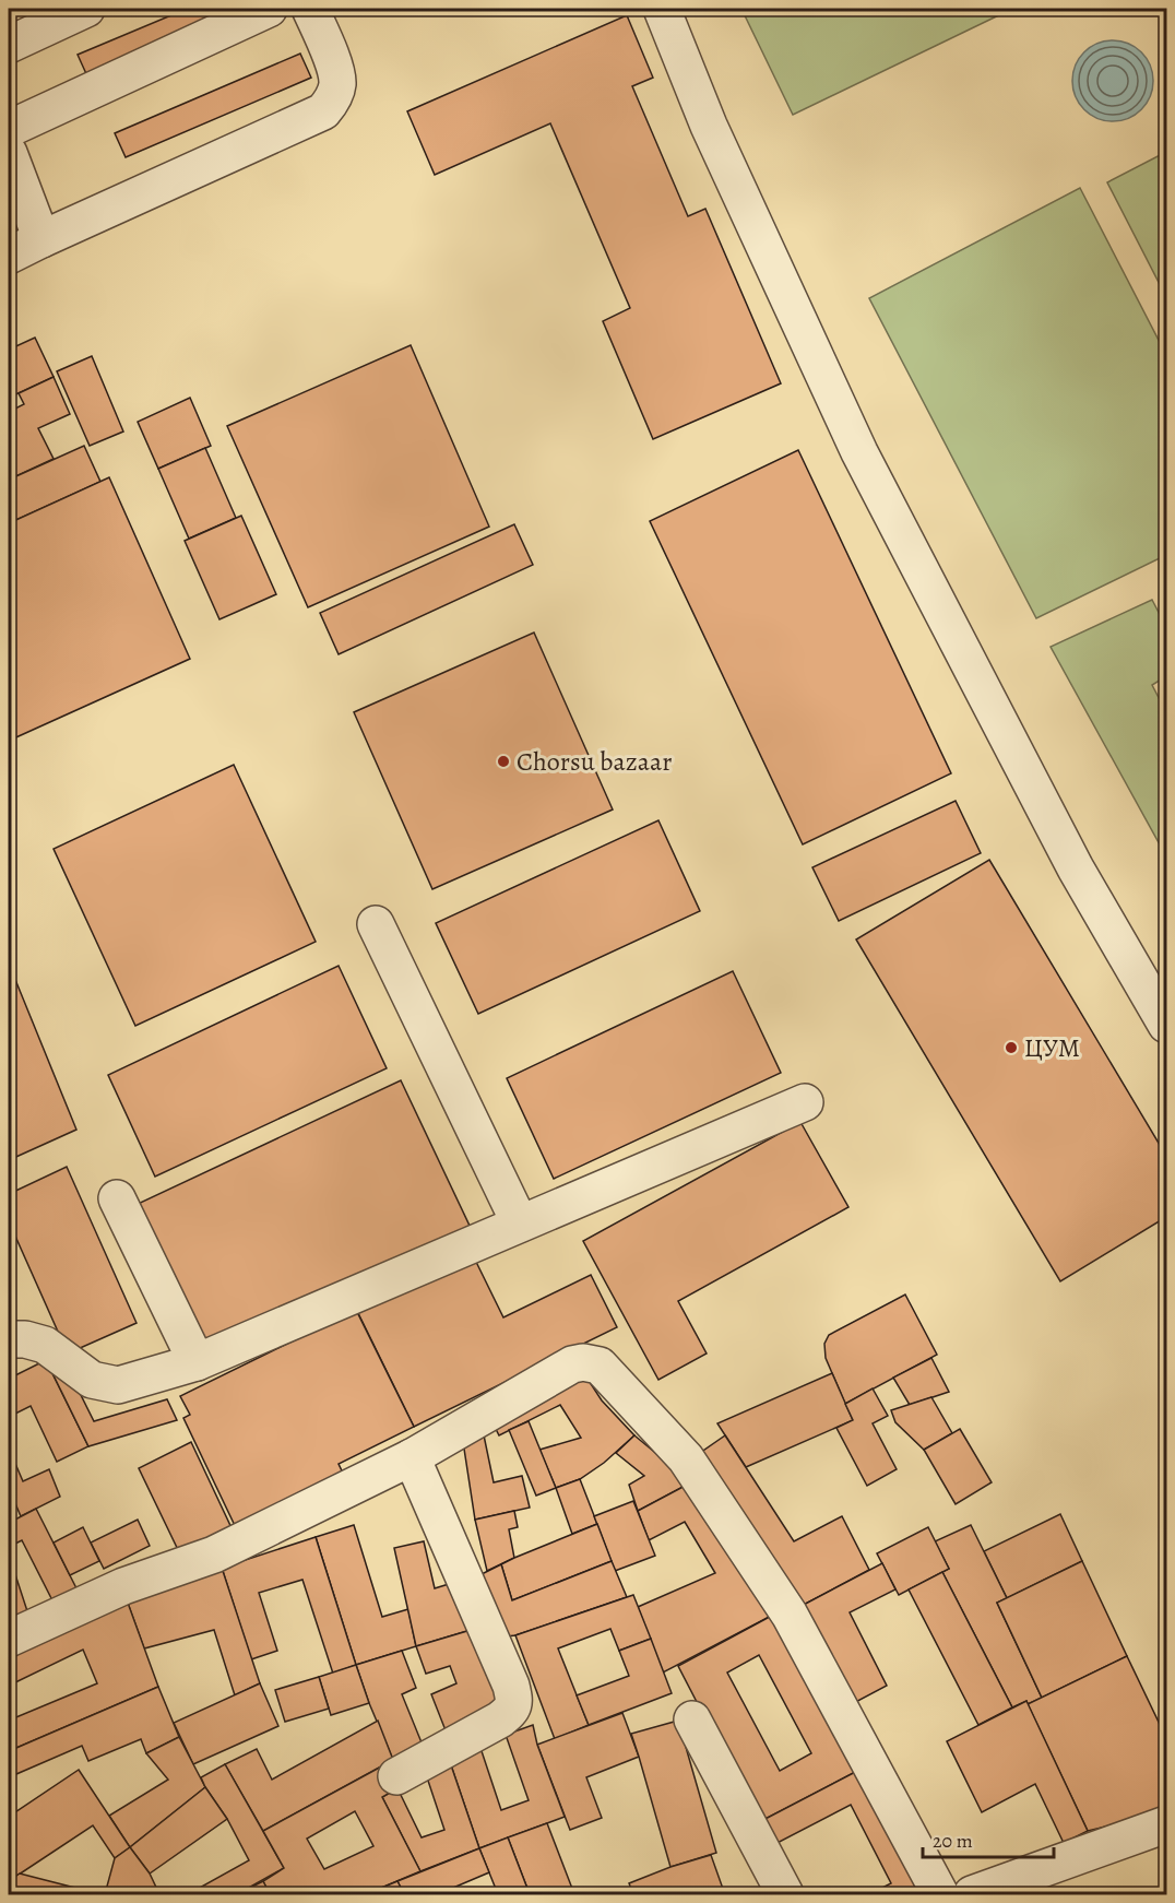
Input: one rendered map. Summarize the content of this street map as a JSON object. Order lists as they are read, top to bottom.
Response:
{
  "places": ["Chorsu bazaar", "ЦУМ"],
  "scale_bar": "20 m"
}
